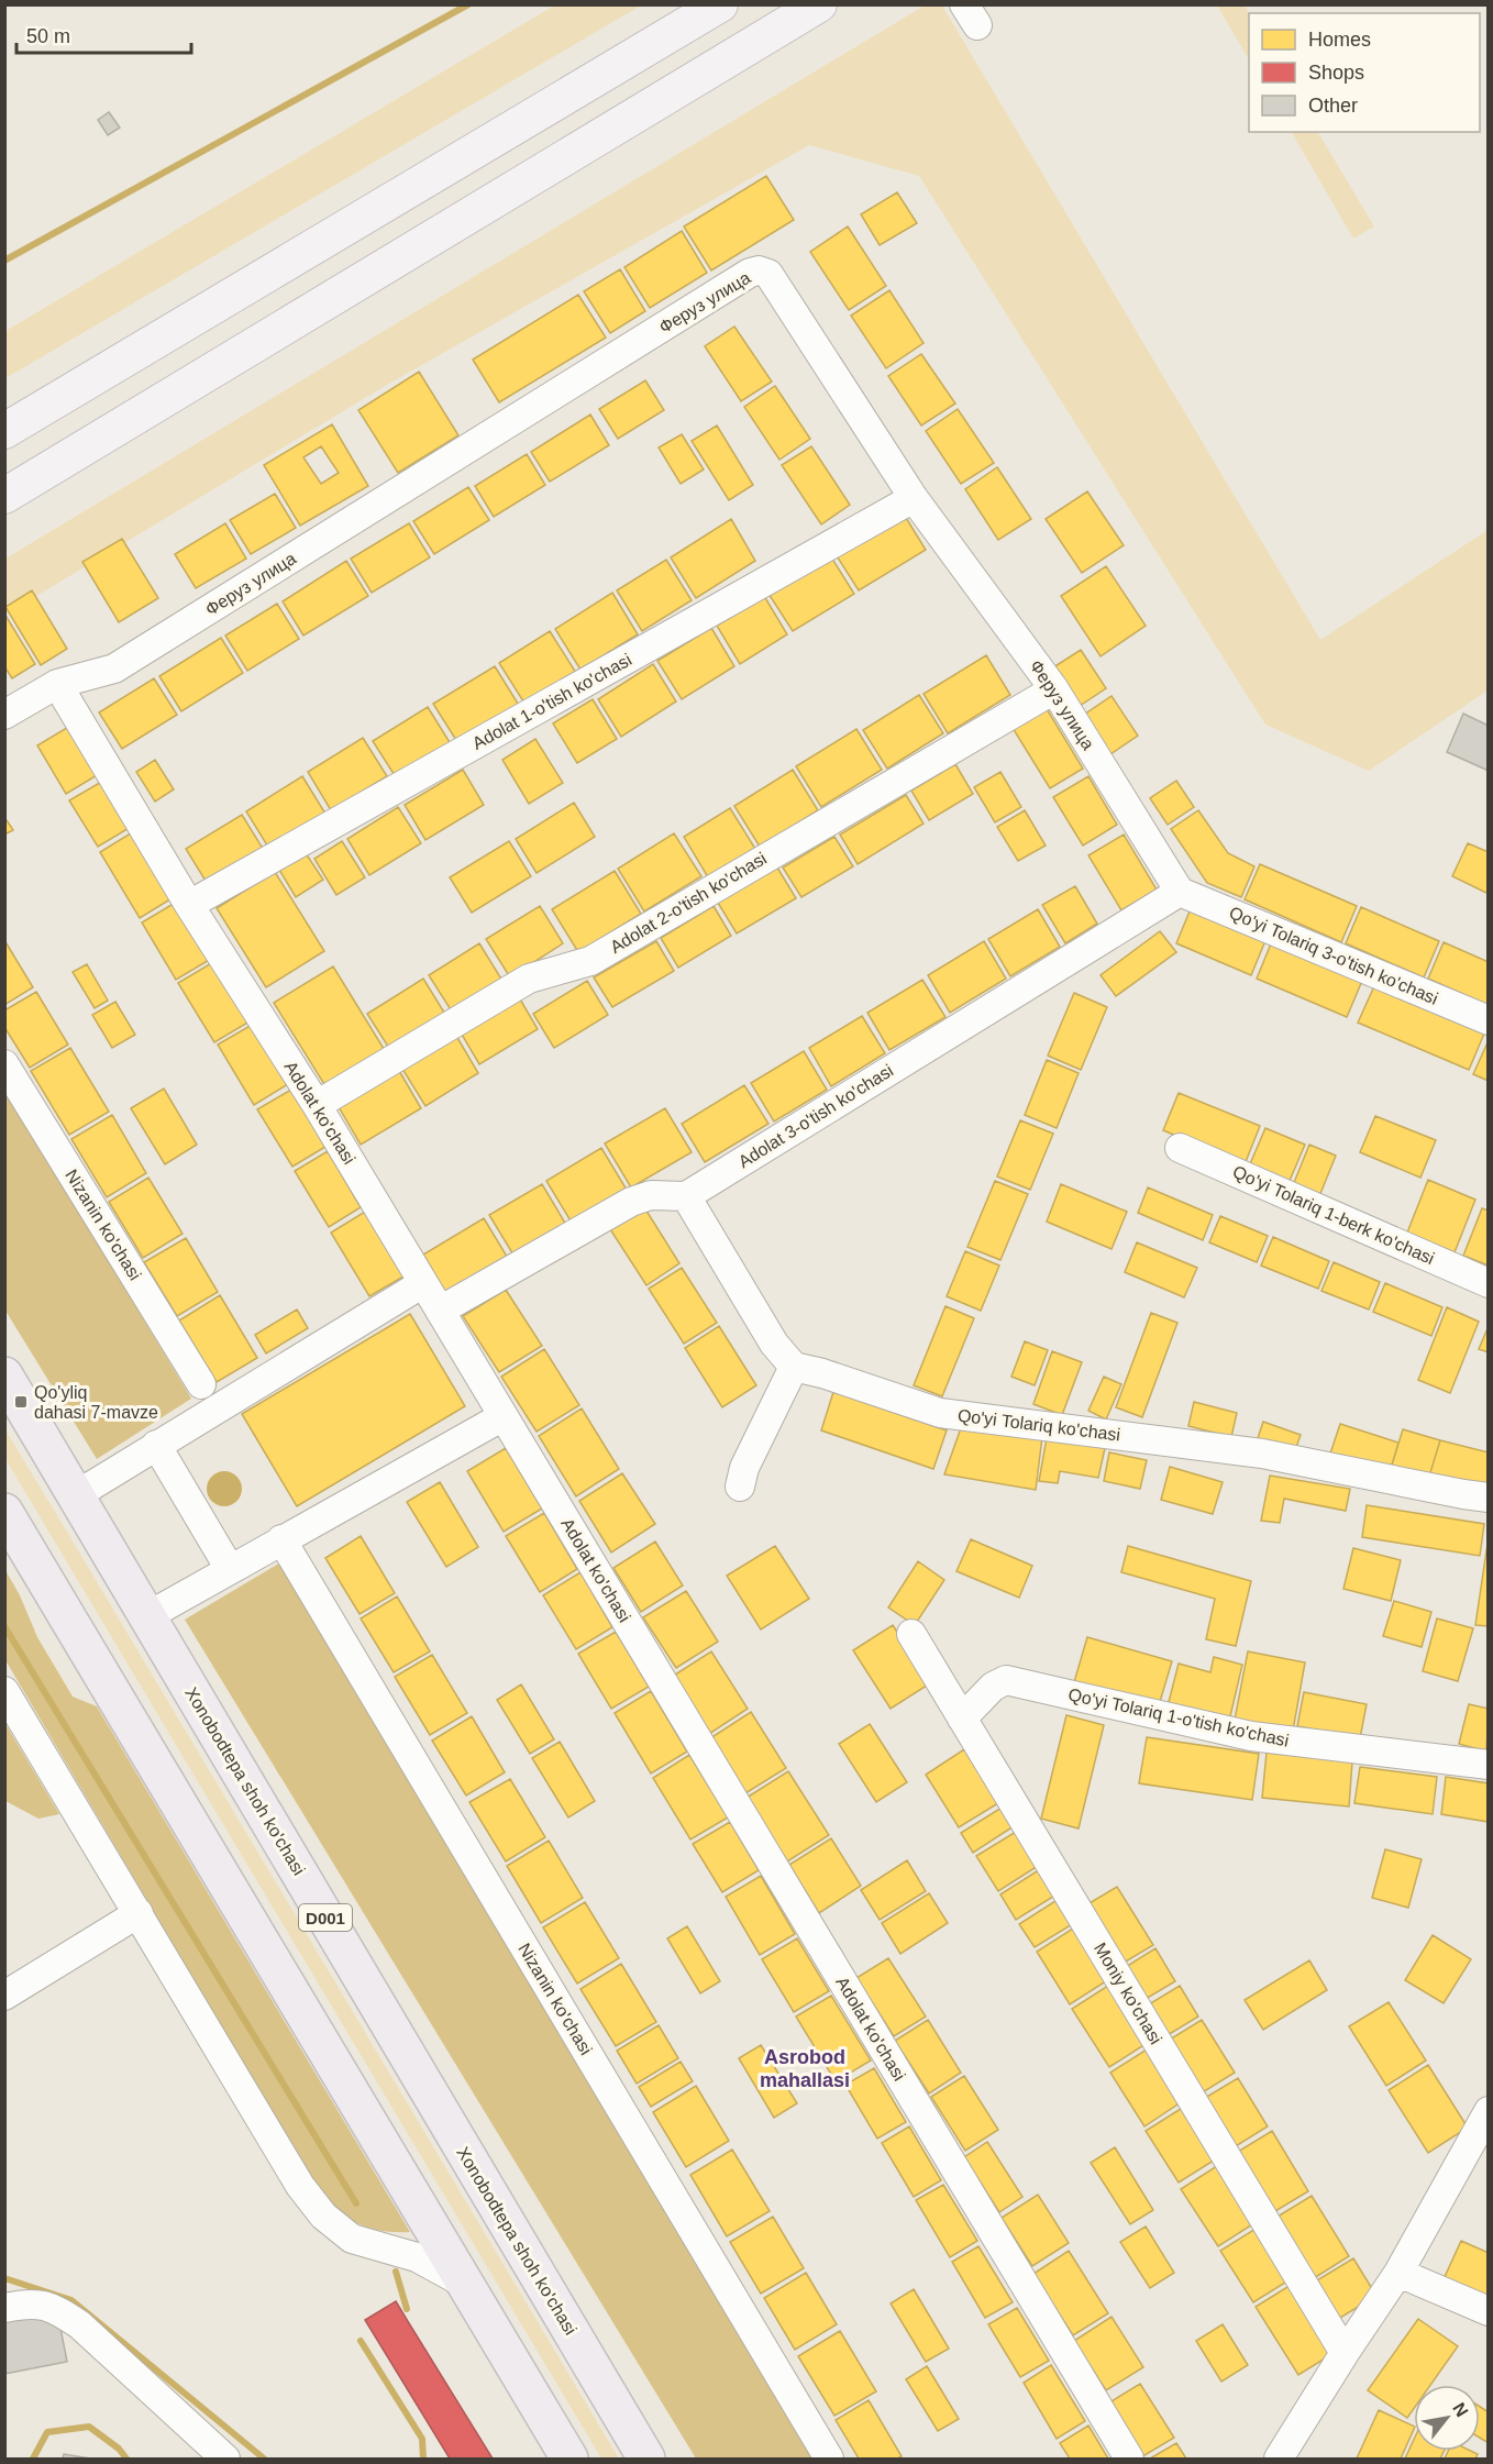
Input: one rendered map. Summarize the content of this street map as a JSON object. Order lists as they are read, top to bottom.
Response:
{
  "streets": {
    "highway": ["Xonobodtepa shoh ko'chasi", "D001"],
    "street": [
      "Феруз улица",
      "Adolat 1-o'tish ko'chasi",
      "Adolat 2-o'tish ko'chasi",
      "Qo'yi Tolariq 3-o'tish ko'chasi",
      "Adolat ko'chasi",
      "Adolat 3-o'tish ko'chasi",
      "Qo'yi Tolariq 1-berk ko'chasi",
      "Nizanin ko'chasi",
      "Qo'yi Tolariq ko'chasi",
      "Qo'yi Tolariq 1-o'tish ko'chasi",
      "Moniy ko'chasi"
    ]
  },
  "crossings": [
    ["Феруз улица", "Adolat 1-o'tish ko'chasi"],
    ["Феруз улица", "Adolat 2-o'tish ko'chasi"],
    ["Феруз улица", "Qo'yi Tolariq 3-o'tish ko'chasi"],
    ["Феруз улица", "Adolat ko'chasi"],
    ["Феруз улица", "Adolat 3-o'tish ko'chasi"],
    ["Adolat 1-o'tish ko'chasi", "Adolat ko'chasi"],
    ["Adolat 2-o'tish ko'chasi", "Adolat ko'chasi"],
    ["Qo'yi Tolariq 3-o'tish ko'chasi", "Adolat 3-o'tish ko'chasi"],
    ["Qo'yi Tolariq 1-o'tish ko'chasi", "Moniy ko'chasi"]
  ],
  "districts": ["Asrobod mahallasi"],
  "places": {
    "transit": ["Qo'yliq dahasi 7-mavze"]
  },
  "legend": ["Homes", "Shops", "Other"],
  "scale_bar": "50 m",
  "north": "top right"
}
